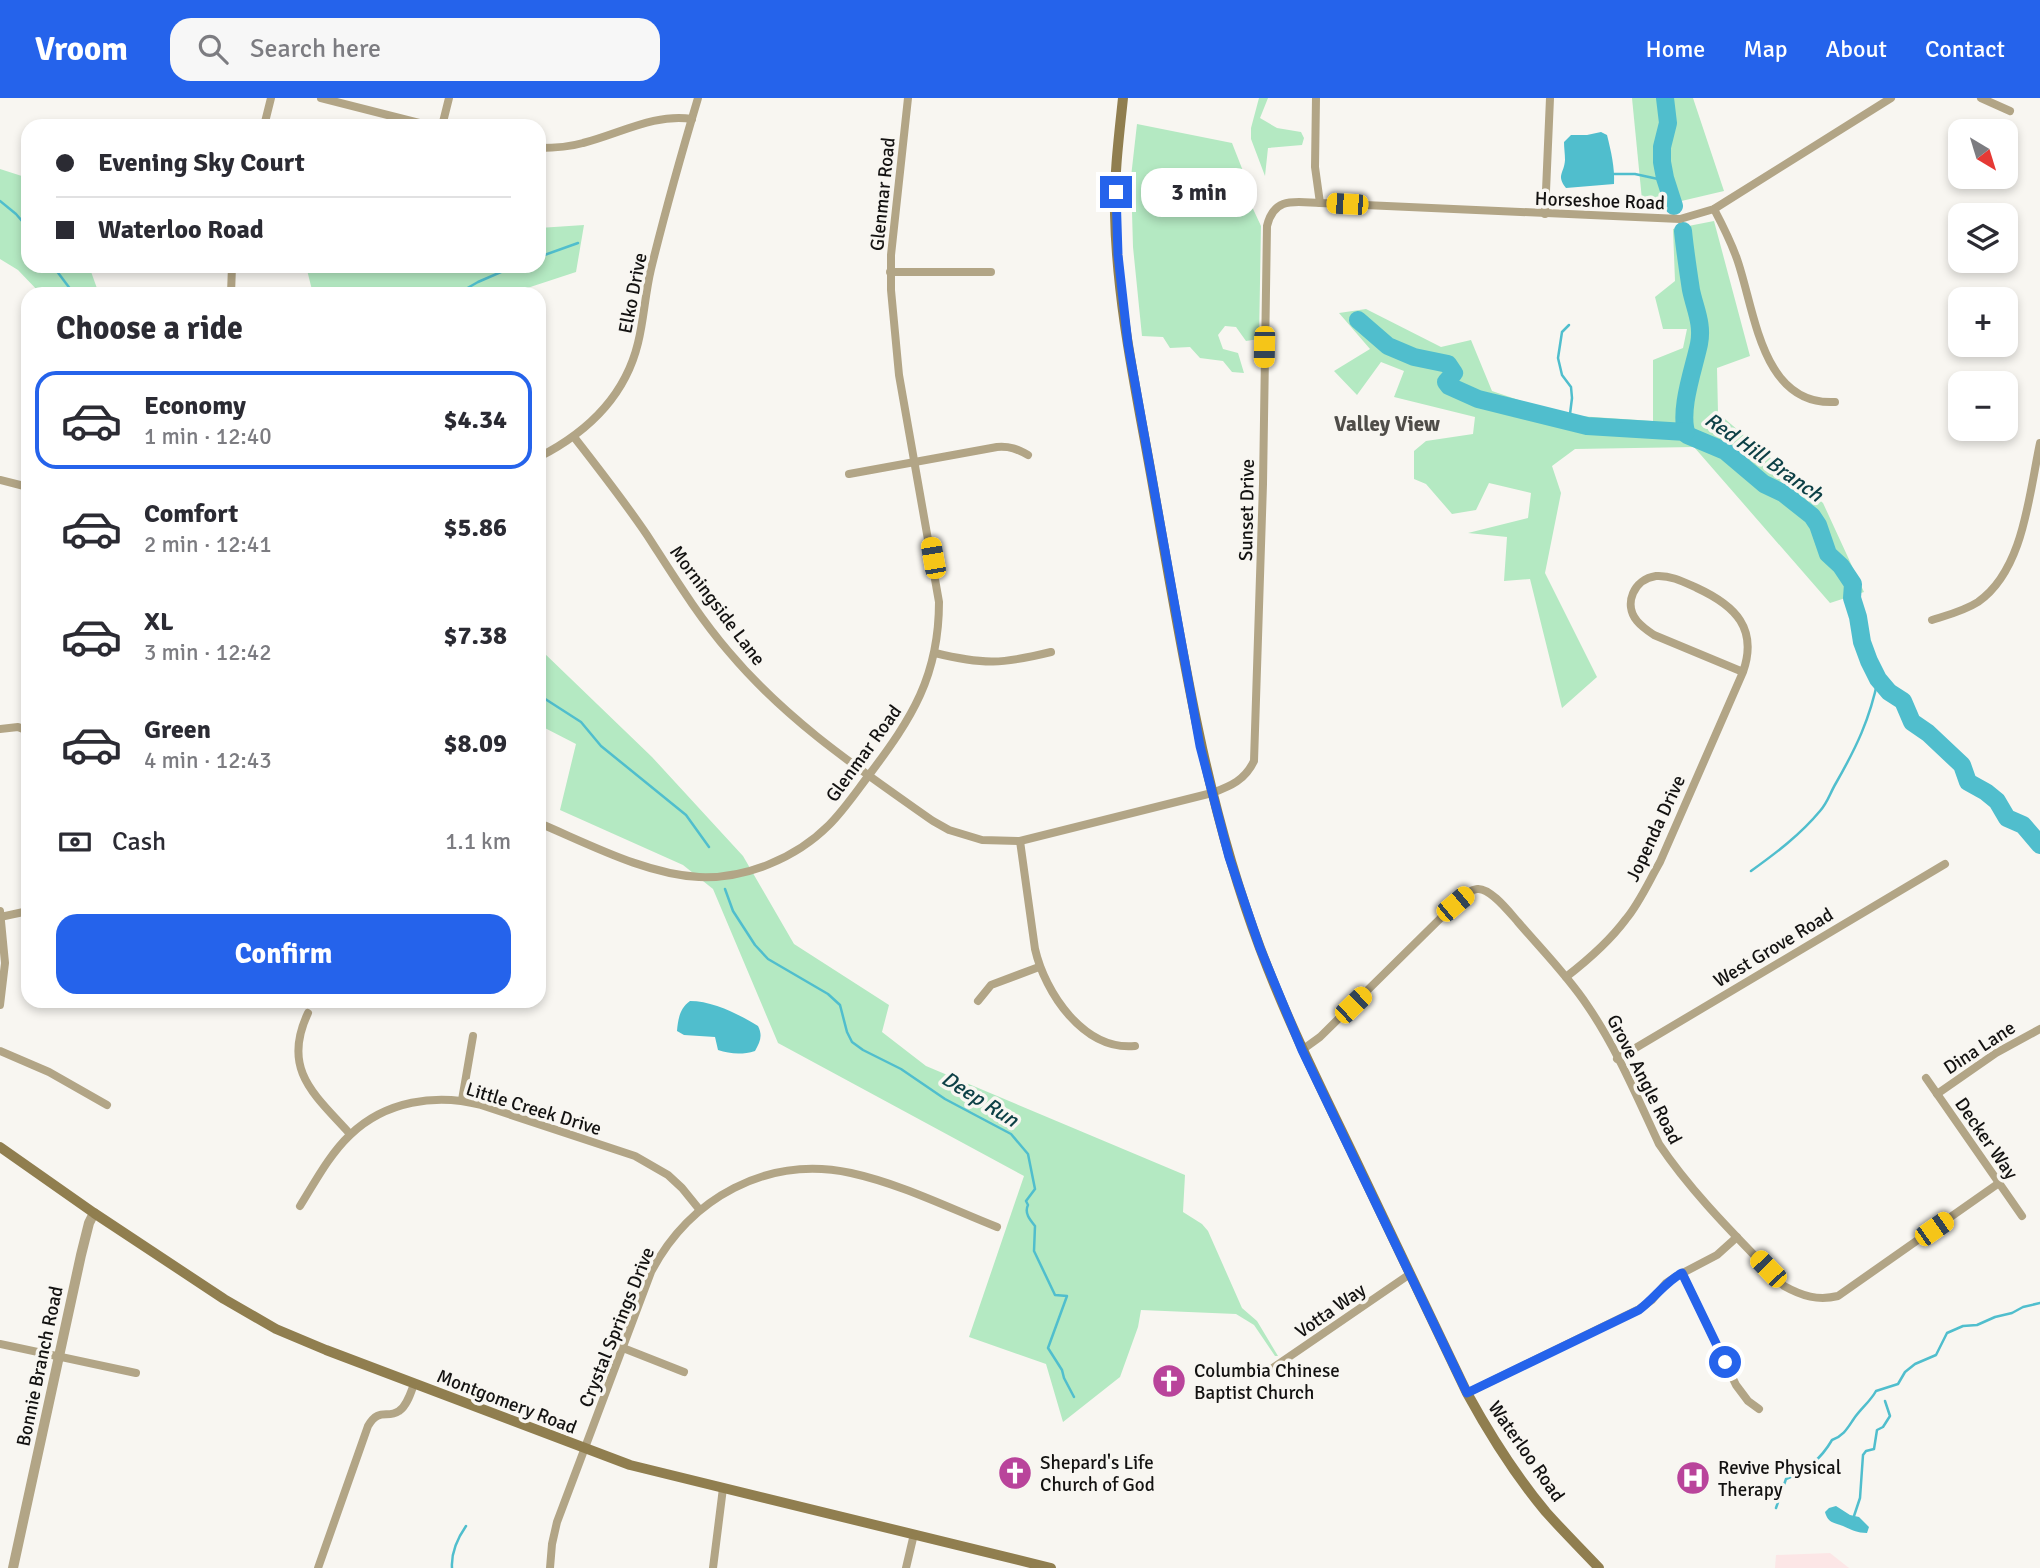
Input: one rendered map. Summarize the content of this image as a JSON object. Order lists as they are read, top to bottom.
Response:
{
  "streets": {
    "main road": ["Montgomery Road", "Waterloo Road"],
    "street": [
      "Glenmar Road",
      "Horseshoe Road",
      "Elko Drive",
      "Sunset Drive",
      "Morningside Lane",
      "Jopenda Drive",
      "West Grove Road",
      "Dina Lane",
      "Grove Angle Road",
      "Little Creek Drive",
      "Decker Way",
      "Votta Way",
      "Crystal Springs Drive",
      "Bonnie Branch Road"
    ]
  },
  "crossings": [
    ["Glenmar Road", "Morningside Lane"],
    ["Horseshoe Road", "Sunset Drive"],
    ["Elko Drive", "Morningside Lane"],
    ["Sunset Drive", "Morningside Lane"],
    ["Sunset Drive", "Waterloo Road"],
    ["Morningside Lane", "Waterloo Road"],
    ["Jopenda Drive", "Grove Angle Road"],
    ["West Grove Road", "Grove Angle Road"],
    ["Dina Lane", "Decker Way"],
    ["Grove Angle Road", "Decker Way"],
    ["Grove Angle Road", "Waterloo Road"],
    ["Little Creek Drive", "Crystal Springs Drive"],
    ["Votta Way", "Waterloo Road"],
    ["Crystal Springs Drive", "Montgomery Road"],
    ["Bonnie Branch Road", "Montgomery Road"]
  ],
  "districts": ["Valley View"],
  "water": ["Red Hill Branch", "Deep Run"],
  "places": {
    "church": ["Columbia Chinese Baptist Church", "Shepard's Life Church of God"],
    "hospital": ["Revive Physical Therapy"]
  },
  "north": "bottom right",
  "page": {
    "header": "Vroom",
    "search": "Search here",
    "nav": [
      "Home",
      "Map",
      "About",
      "Contact"
    ],
    "map_buttons": ["+", "−"],
    "banner": ["Evening Sky Court", "Waterloo Road"],
    "bubble": "3 min",
    "heading": "Choose a ride",
    "list": [
      {
        "name": "Economy",
        "note": "1 min · 12:40",
        "value": "$4.34"
      },
      {
        "name": "Comfort",
        "note": "2 min · 12:41",
        "value": "$5.86"
      },
      {
        "name": "XL",
        "note": "3 min · 12:42",
        "value": "$7.38"
      },
      {
        "name": "Green",
        "note": "4 min · 12:43",
        "value": "$8.09"
      }
    ],
    "pay": ["Cash", "1.1 km"],
    "buttons": "Confirm"
  }
}
